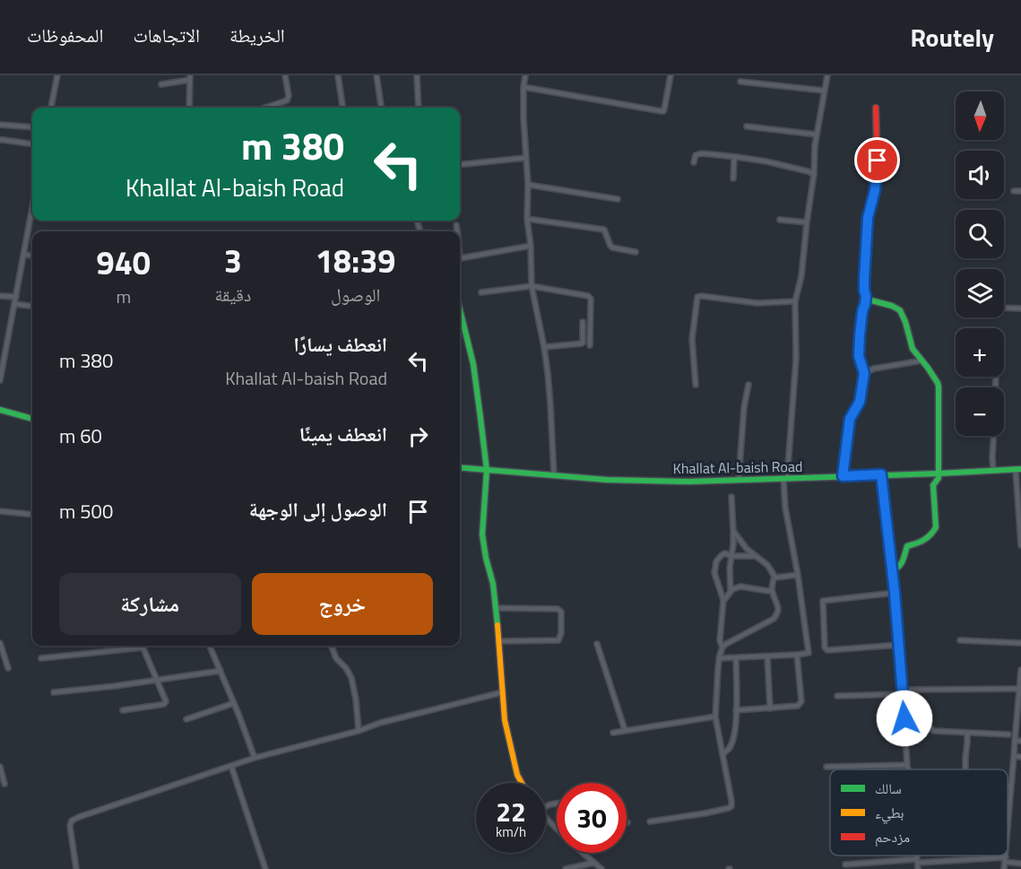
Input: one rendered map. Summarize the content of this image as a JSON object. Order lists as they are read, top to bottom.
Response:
{
  "streets": {
    "street": ["Khallat Al-baish Road"]
  },
  "legend": ["سالك", "بطيء", "مزدحم"],
  "north": "bottom",
  "page": {
    "header": "Routely",
    "nav": ["الخريطة", "الاتجاهات", "المحفوظات"],
    "map_buttons": ["+", "−"],
    "turn": ["380 m", "Khallat Al-baish Road"],
    "eta": [
      "18:39",
      "الوصول",
      "3",
      "دقيقة",
      "940",
      "m"
    ],
    "list": [
      {
        "name": "انعطف يسارًا",
        "note": "Khallat Al-baish Road",
        "value": "380 m"
      },
      {
        "name": "انعطف يمينًا",
        "value": "60 m"
      },
      {
        "name": "الوصول إلى الوجهة",
        "value": "500 m"
      }
    ],
    "buttons": ["خروج", "مشاركة"],
    "speed": "22 km/h",
    "limit": "30"
  }
}
